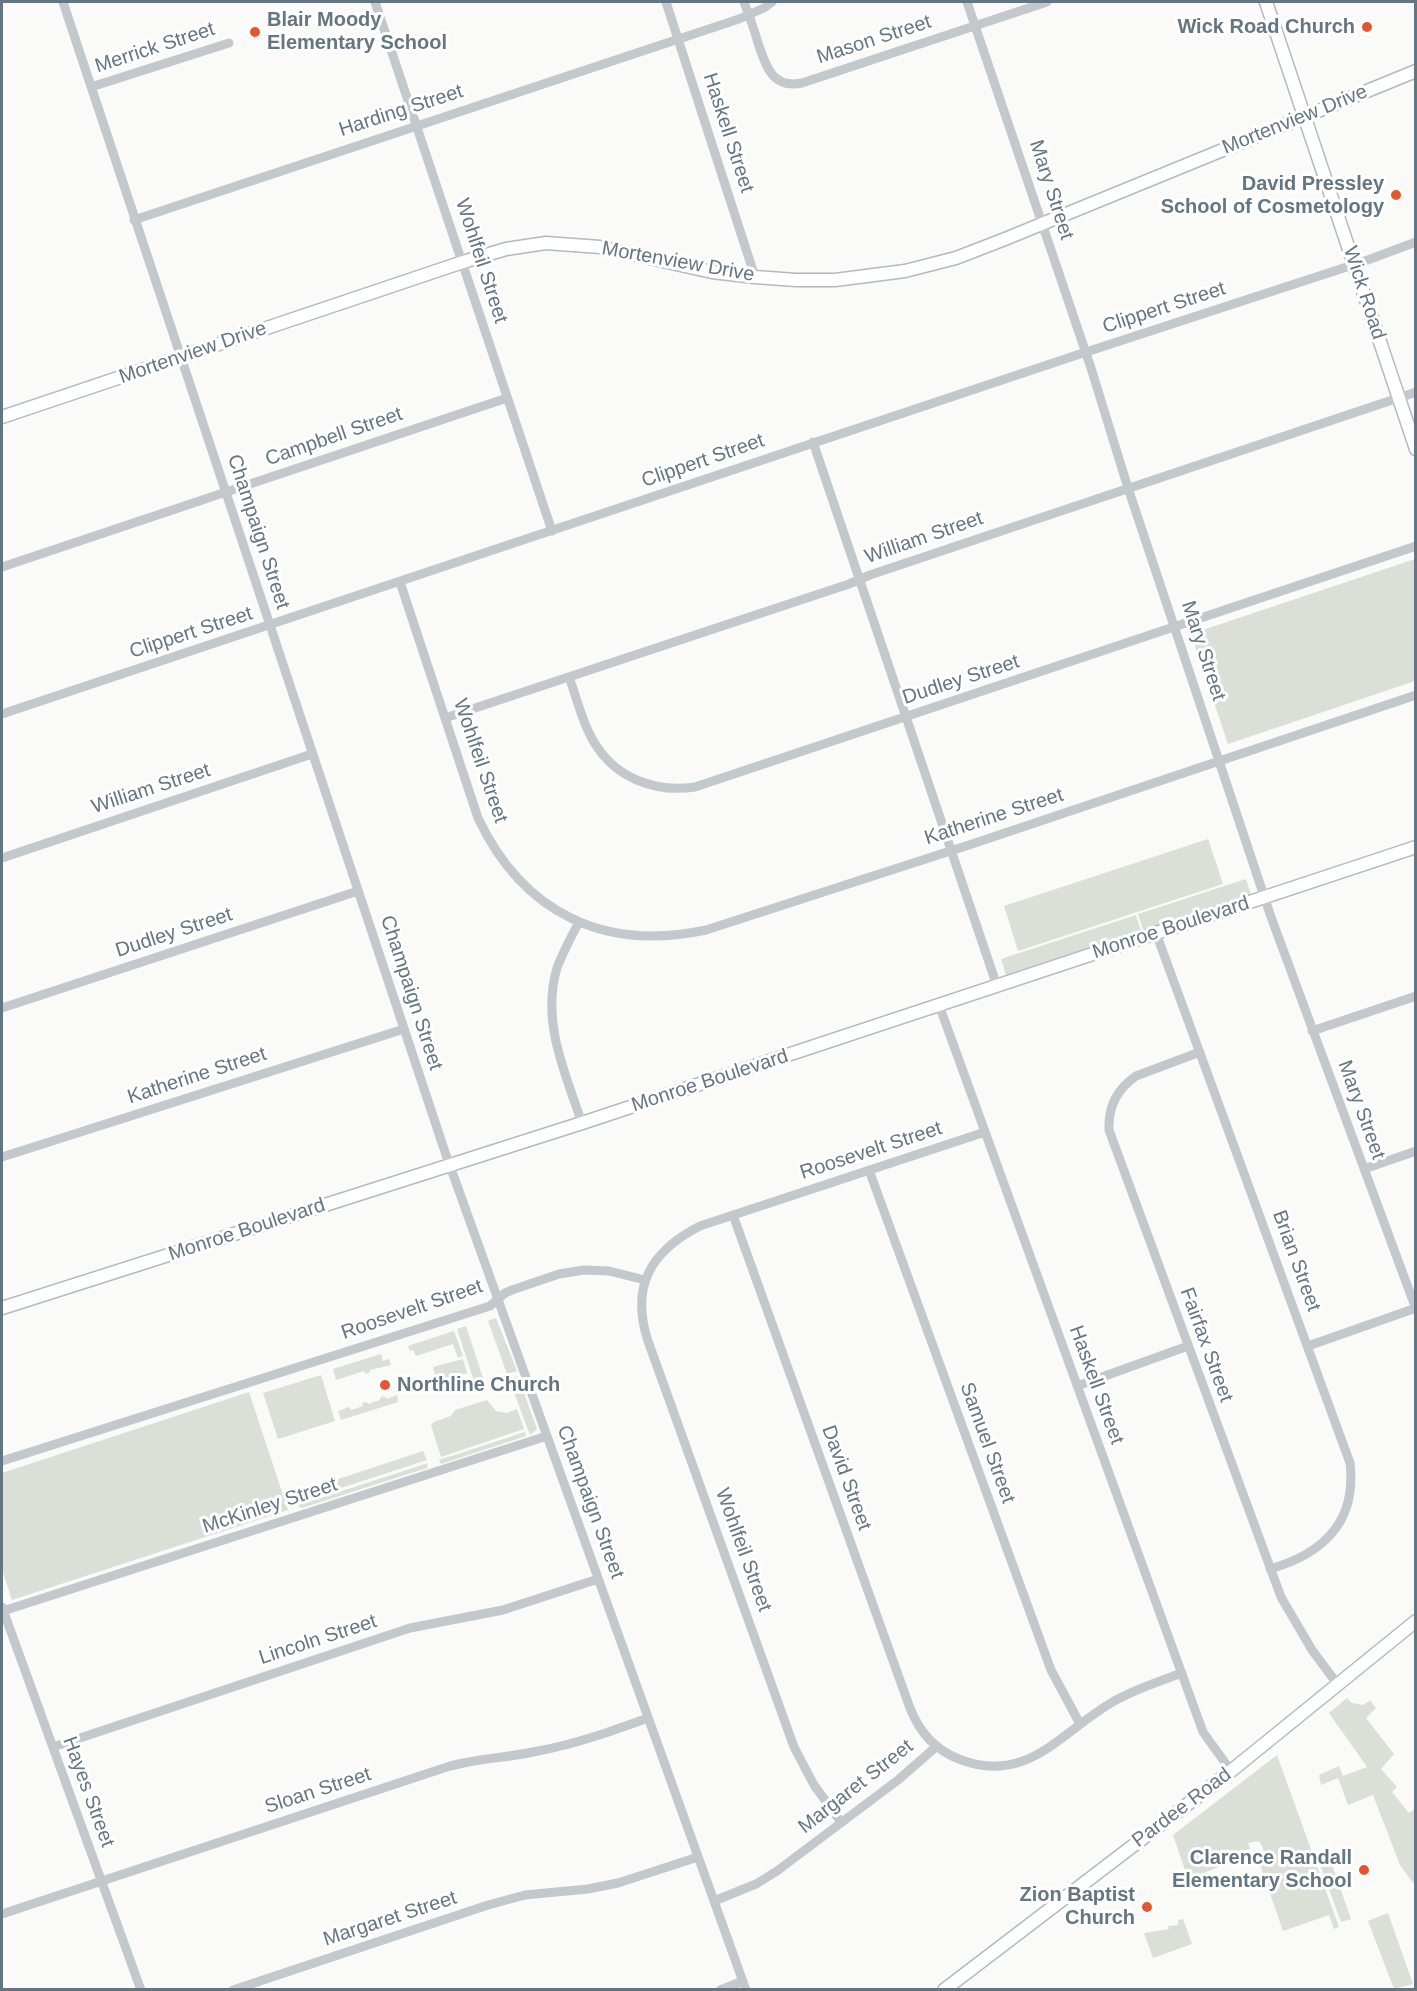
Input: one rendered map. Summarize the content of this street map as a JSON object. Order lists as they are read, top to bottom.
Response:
{
  "streets": {
    "street": [
      "Mason Street",
      "Merrick Street",
      "Harding Street",
      "Mortenview Drive",
      "Haskell Street",
      "Mary Street",
      "Wohlfeil Street",
      "Wick Road",
      "Clippert Street",
      "Campbell Street",
      "Champaign Street",
      "William Street",
      "Dudley Street",
      "Katherine Street",
      "Monroe Boulevard",
      "Roosevelt Street",
      "Brian Street",
      "Fairfax Street",
      "Samuel Street",
      "David Street",
      "McKinley Street",
      "Lincoln Street",
      "Margaret Street",
      "Sloan Street",
      "Hayes Street",
      "Pardee Road"
    ]
  },
  "crossings": [
    ["Mason Street", "Harding Street"],
    ["Mason Street", "Mary Street"],
    ["Merrick Street", "Champaign Street"],
    ["Harding Street", "Haskell Street"],
    ["Harding Street", "Wohlfeil Street"],
    ["Harding Street", "Champaign Street"],
    ["Mortenview Drive", "Haskell Street"],
    ["Mortenview Drive", "Mary Street"],
    ["Mortenview Drive", "Wohlfeil Street"],
    ["Mortenview Drive", "Wick Road"],
    ["Mortenview Drive", "Champaign Street"],
    ["Haskell Street", "Monroe Boulevard"],
    ["Haskell Street", "Roosevelt Street"],
    ["Haskell Street", "Margaret Street"],
    ["Haskell Street", "Pardee Road"],
    ["Mary Street", "Clippert Street"],
    ["Mary Street", "William Street"],
    ["Mary Street", "Dudley Street"],
    ["Mary Street", "Katherine Street"],
    ["Mary Street", "Monroe Boulevard"],
    ["Wohlfeil Street", "Clippert Street"],
    ["Wohlfeil Street", "Campbell Street"],
    ["Wohlfeil Street", "William Street"],
    ["Wohlfeil Street", "Katherine Street"],
    ["Wohlfeil Street", "Roosevelt Street"],
    ["Wohlfeil Street", "Margaret Street"],
    ["Wick Road", "Clippert Street"],
    ["Wick Road", "William Street"],
    ["Clippert Street", "Champaign Street"],
    ["Campbell Street", "Champaign Street"],
    ["Champaign Street", "William Street"],
    ["Champaign Street", "Dudley Street"],
    ["Champaign Street", "Katherine Street"],
    ["Champaign Street", "Monroe Boulevard"],
    ["Champaign Street", "Roosevelt Street"],
    ["Champaign Street", "McKinley Street"],
    ["Champaign Street", "Lincoln Street"],
    ["Champaign Street", "Margaret Street"],
    ["Champaign Street", "Sloan Street"],
    ["William Street", "Dudley Street"],
    ["Monroe Boulevard", "Brian Street"],
    ["Roosevelt Street", "Samuel Street"],
    ["Roosevelt Street", "David Street"],
    ["Brian Street", "Fairfax Street"],
    ["Fairfax Street", "Pardee Road"],
    ["Samuel Street", "Margaret Street"],
    ["David Street", "Margaret Street"],
    ["McKinley Street", "Hayes Street"],
    ["Lincoln Street", "Hayes Street"],
    ["Sloan Street", "Hayes Street"]
  ],
  "places": [
    "Wick Road Church",
    "Blair Moody Elementary School",
    "David Pressley School of Cosmetology",
    "Northline Church",
    "Clarence Randall Elementary School",
    "Zion Baptist Church"
  ]
}
